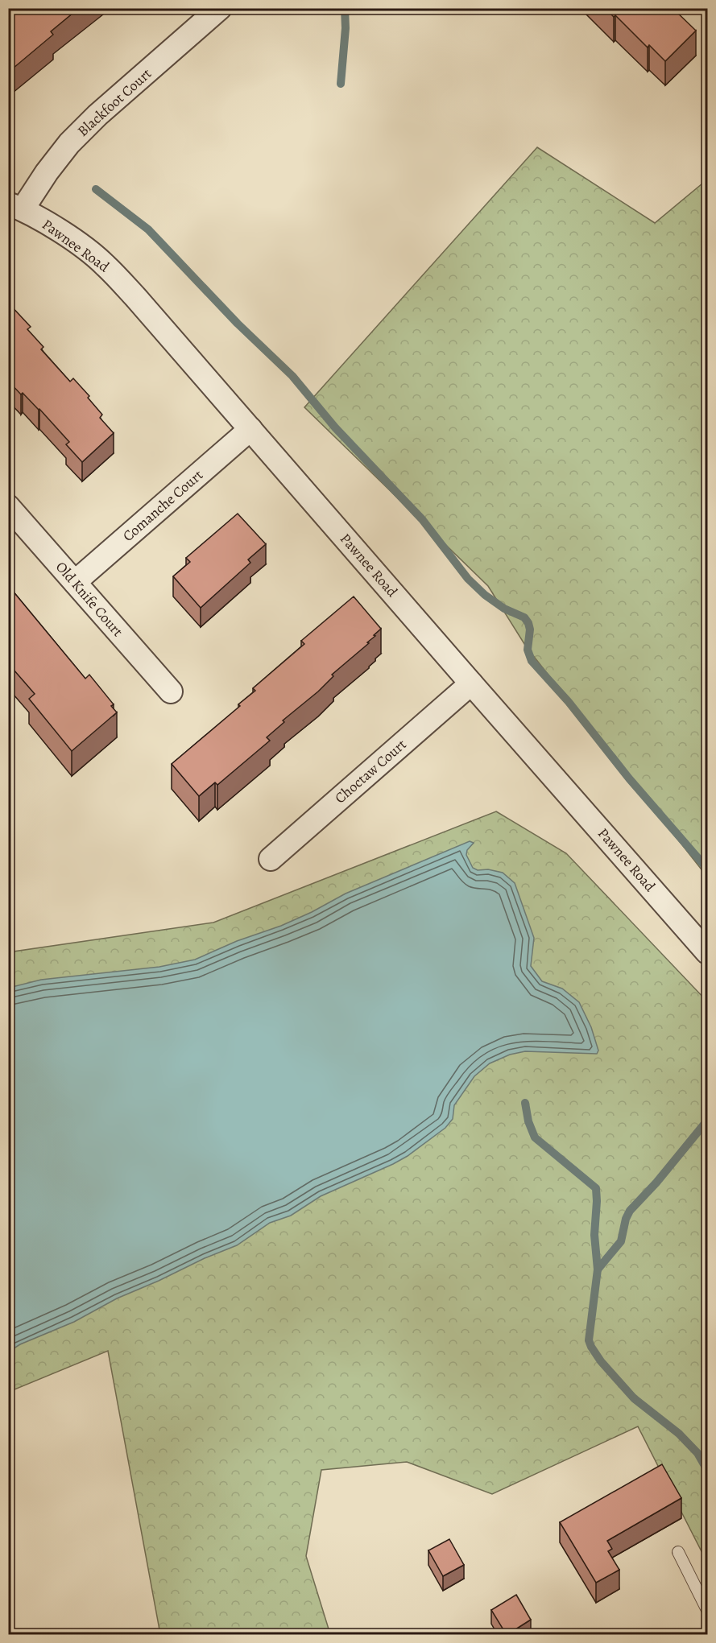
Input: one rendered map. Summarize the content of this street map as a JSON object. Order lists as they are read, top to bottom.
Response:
{
  "streets": {
    "street": [
      "Blackfoot Court",
      "Pawnee Road",
      "Comanche Court",
      "Old Knife Court",
      "Choctaw Court"
    ]
  },
  "crossings": [
    ["Blackfoot Court", "Pawnee Road"],
    ["Pawnee Road", "Comanche Court"],
    ["Pawnee Road", "Choctaw Court"],
    ["Comanche Court", "Old Knife Court"]
  ]
}
